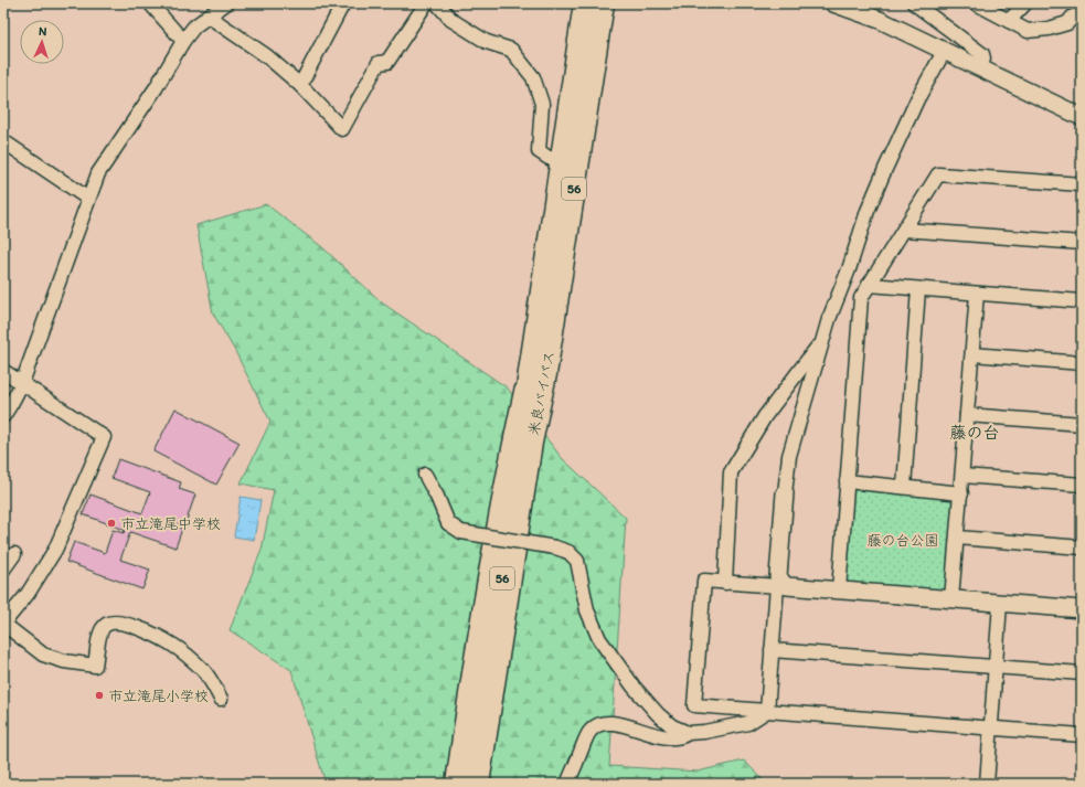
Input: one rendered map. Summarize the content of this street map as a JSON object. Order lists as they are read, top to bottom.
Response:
{
  "streets": {
    "main road": ["56", "米良バイパス"]
  },
  "districts": ["藤の台"],
  "parks": ["藤の台公園"],
  "places": ["市立滝尾中学校", "市立滝尾小学校"],
  "north": "top"
}
